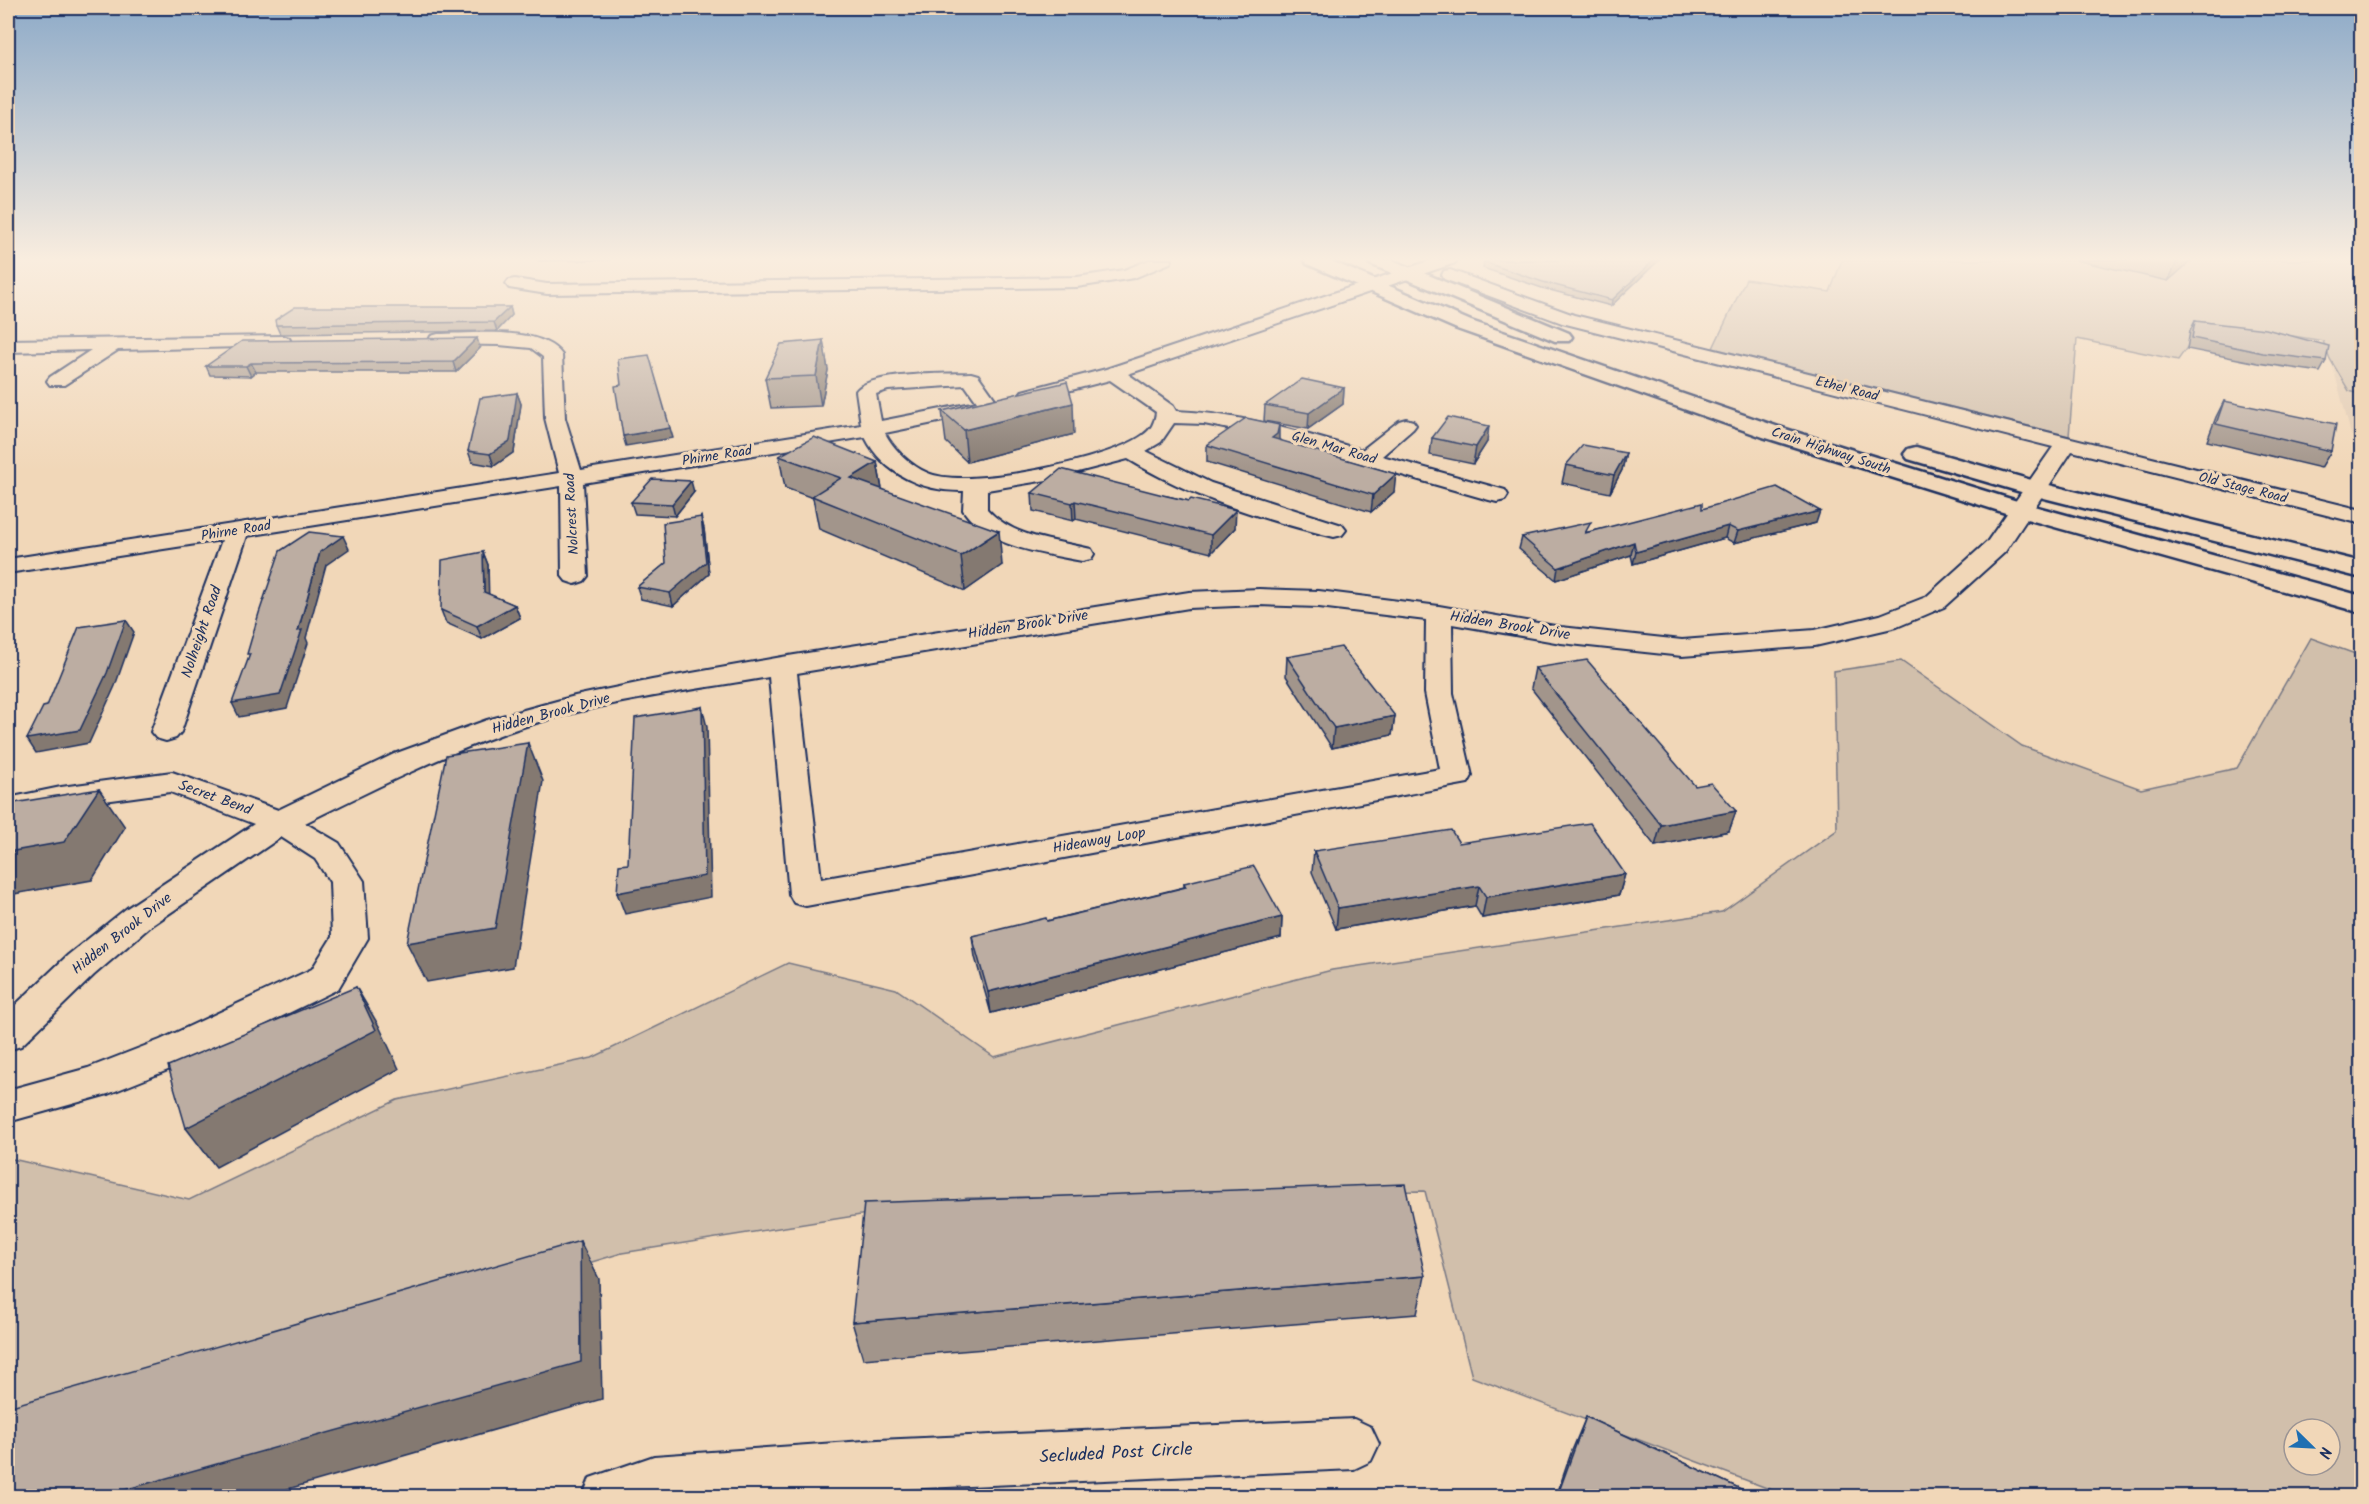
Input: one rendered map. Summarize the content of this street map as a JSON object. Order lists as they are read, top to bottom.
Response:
{
  "streets": {
    "main road": ["Crain Highway South"],
    "street": [
      "Ethel Road",
      "Glen Mar Road",
      "Phirne Road",
      "Old Stage Road",
      "Nolcrest Road",
      "Hidden Brook Drive",
      "Nolheight Road",
      "Secret Bend",
      "Hideaway Loop",
      "Secluded Post Circle"
    ]
  },
  "crossings": [
    ["Ethel Road", "Old Stage Road"],
    ["Ethel Road", "Hidden Brook Drive"],
    ["Crain Highway South", "Hidden Brook Drive"],
    ["Phirne Road", "Nolcrest Road"],
    ["Phirne Road", "Nolheight Road"],
    ["Hidden Brook Drive", "Secret Bend"],
    ["Hidden Brook Drive", "Hideaway Loop"]
  ],
  "north": "bottom right"
}
